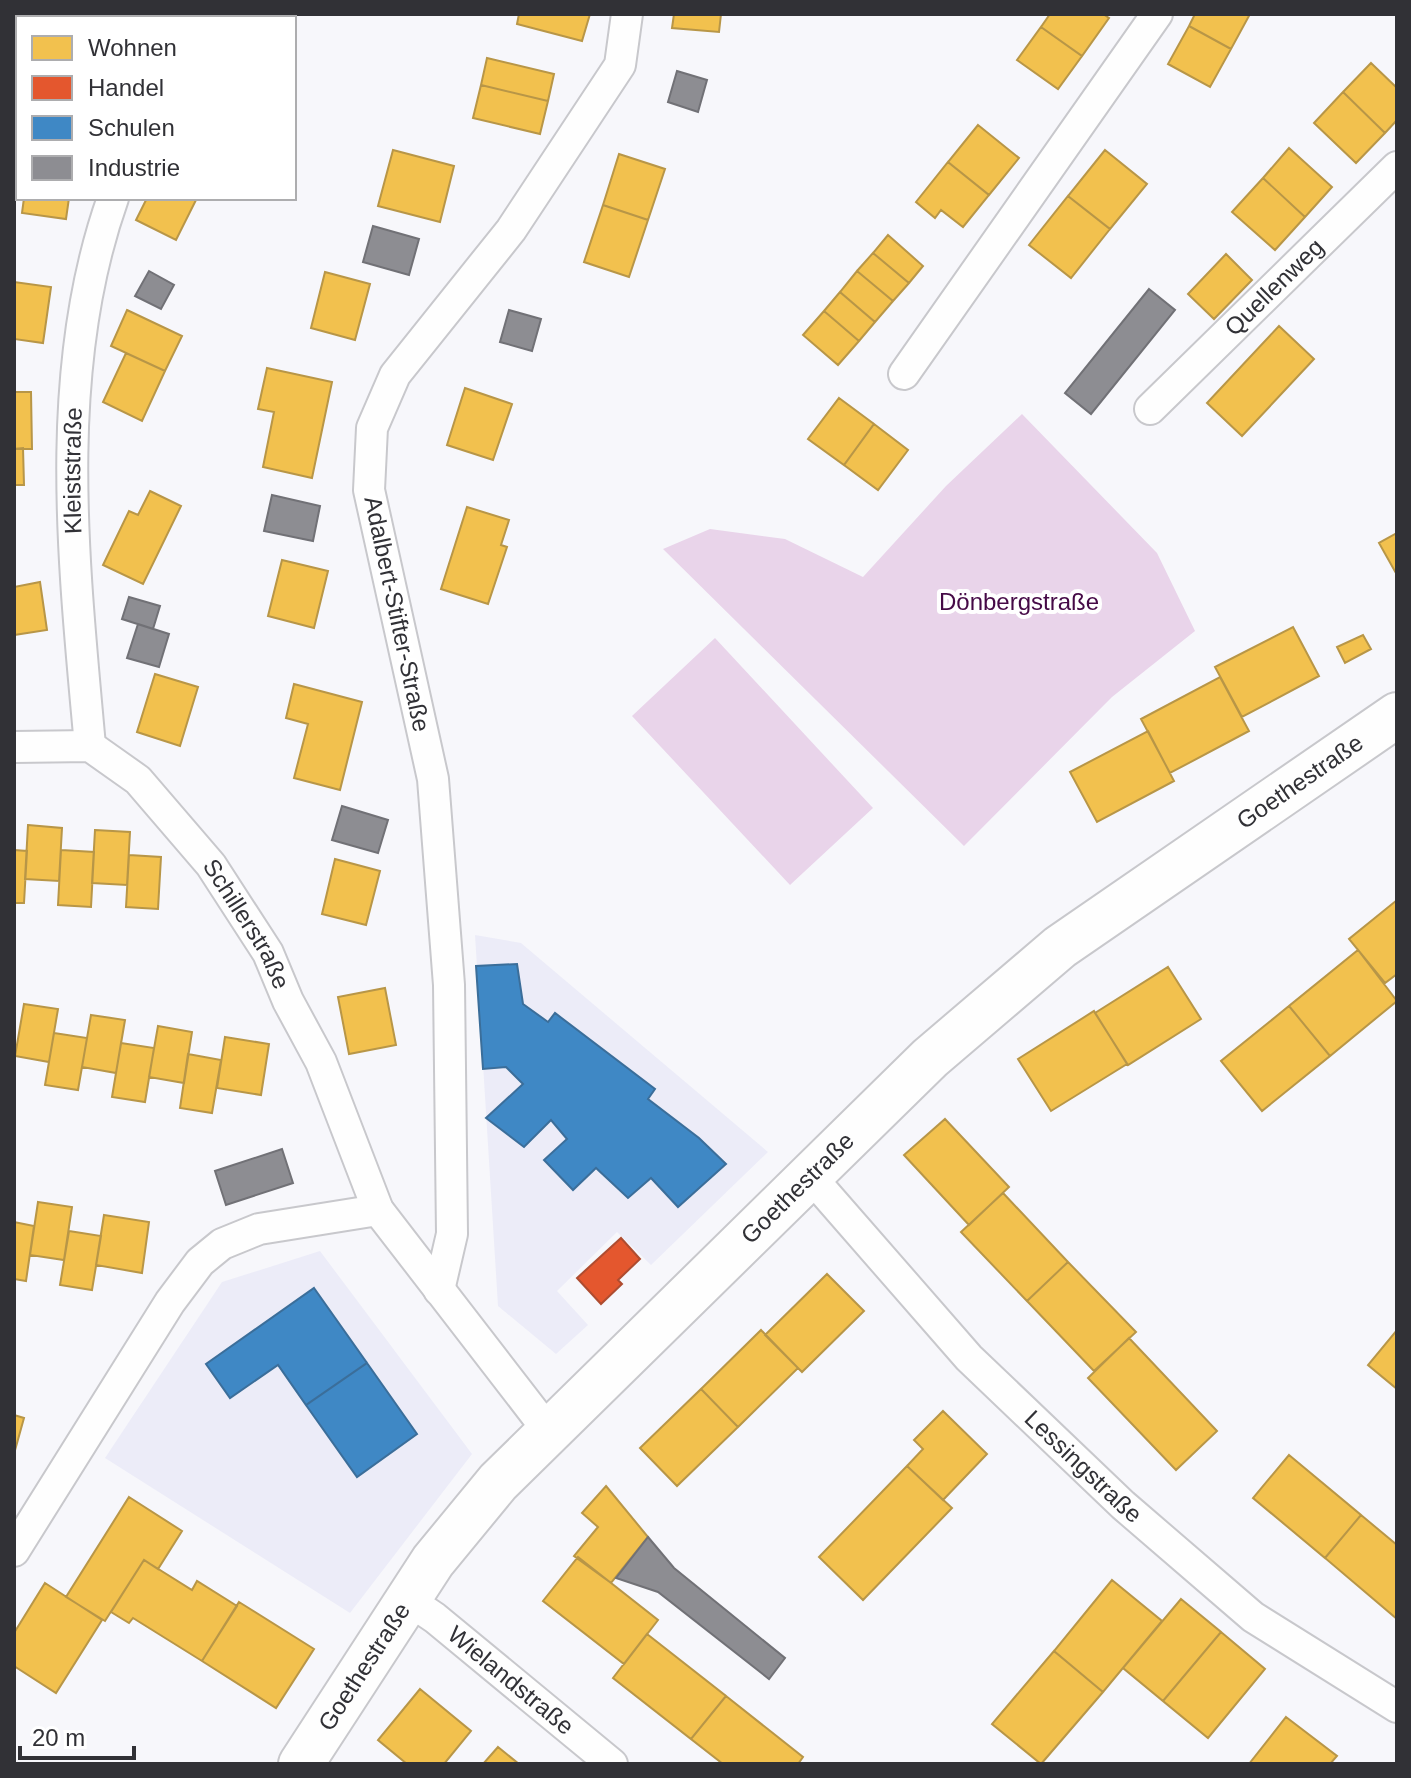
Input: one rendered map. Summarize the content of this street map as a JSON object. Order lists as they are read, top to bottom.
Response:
{
  "streets": {
    "street": [
      "Quellenweg",
      "Kleiststraße",
      "Adalbert-Stifter-Straße",
      "Goethestraße",
      "Schillerstraße",
      "Lessingstraße",
      "Wielandstraße"
    ]
  },
  "crossings": [
    ["Kleiststraße", "Schillerstraße"],
    ["Adalbert-Stifter-Straße", "Schillerstraße"],
    ["Goethestraße", "Schillerstraße"],
    ["Goethestraße", "Lessingstraße"],
    ["Goethestraße", "Wielandstraße"]
  ],
  "parks": ["Dönbergstraße"],
  "legend": [
    "Wohnen",
    "Handel",
    "Schulen",
    "Industrie"
  ],
  "scale_bar": "20 m"
}
